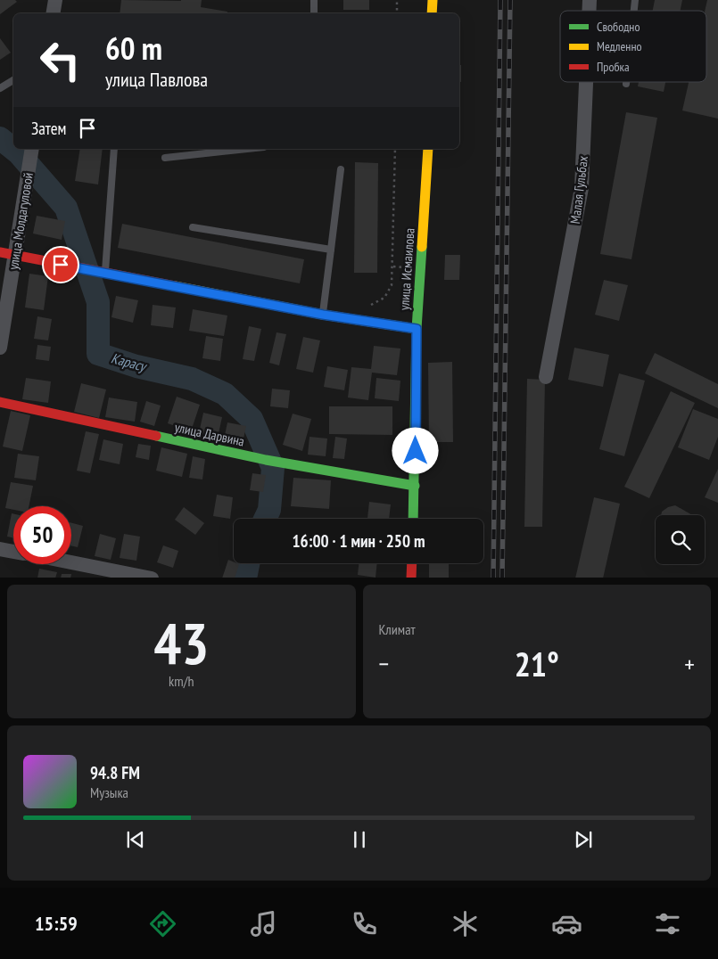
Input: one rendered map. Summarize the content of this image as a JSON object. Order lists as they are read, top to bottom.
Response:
{
  "streets": {
    "street": [
      "Малая Гульбах",
      "улица Молдагуловой",
      "улица Исмаилова",
      "улица Дарвина"
    ]
  },
  "crossings": [
    ["улица Исмаилова", "улица Дарвина"]
  ],
  "water": ["Карасу"],
  "legend": ["Свободно", "Медленно", "Пробка"],
  "page": {
    "turn": ["60 m", "улица Павлова"],
    "then": "Затем",
    "limit": "50",
    "trip": "16:00 · 1 мин · 250 m",
    "tile": [
      ["43", "km/h"],
      "Климат"
    ],
    "heat": ["−", "21°", "+"],
    "song": ["94.8 FM", "Музыка"],
    "tabs": "15:59"
  }
}
